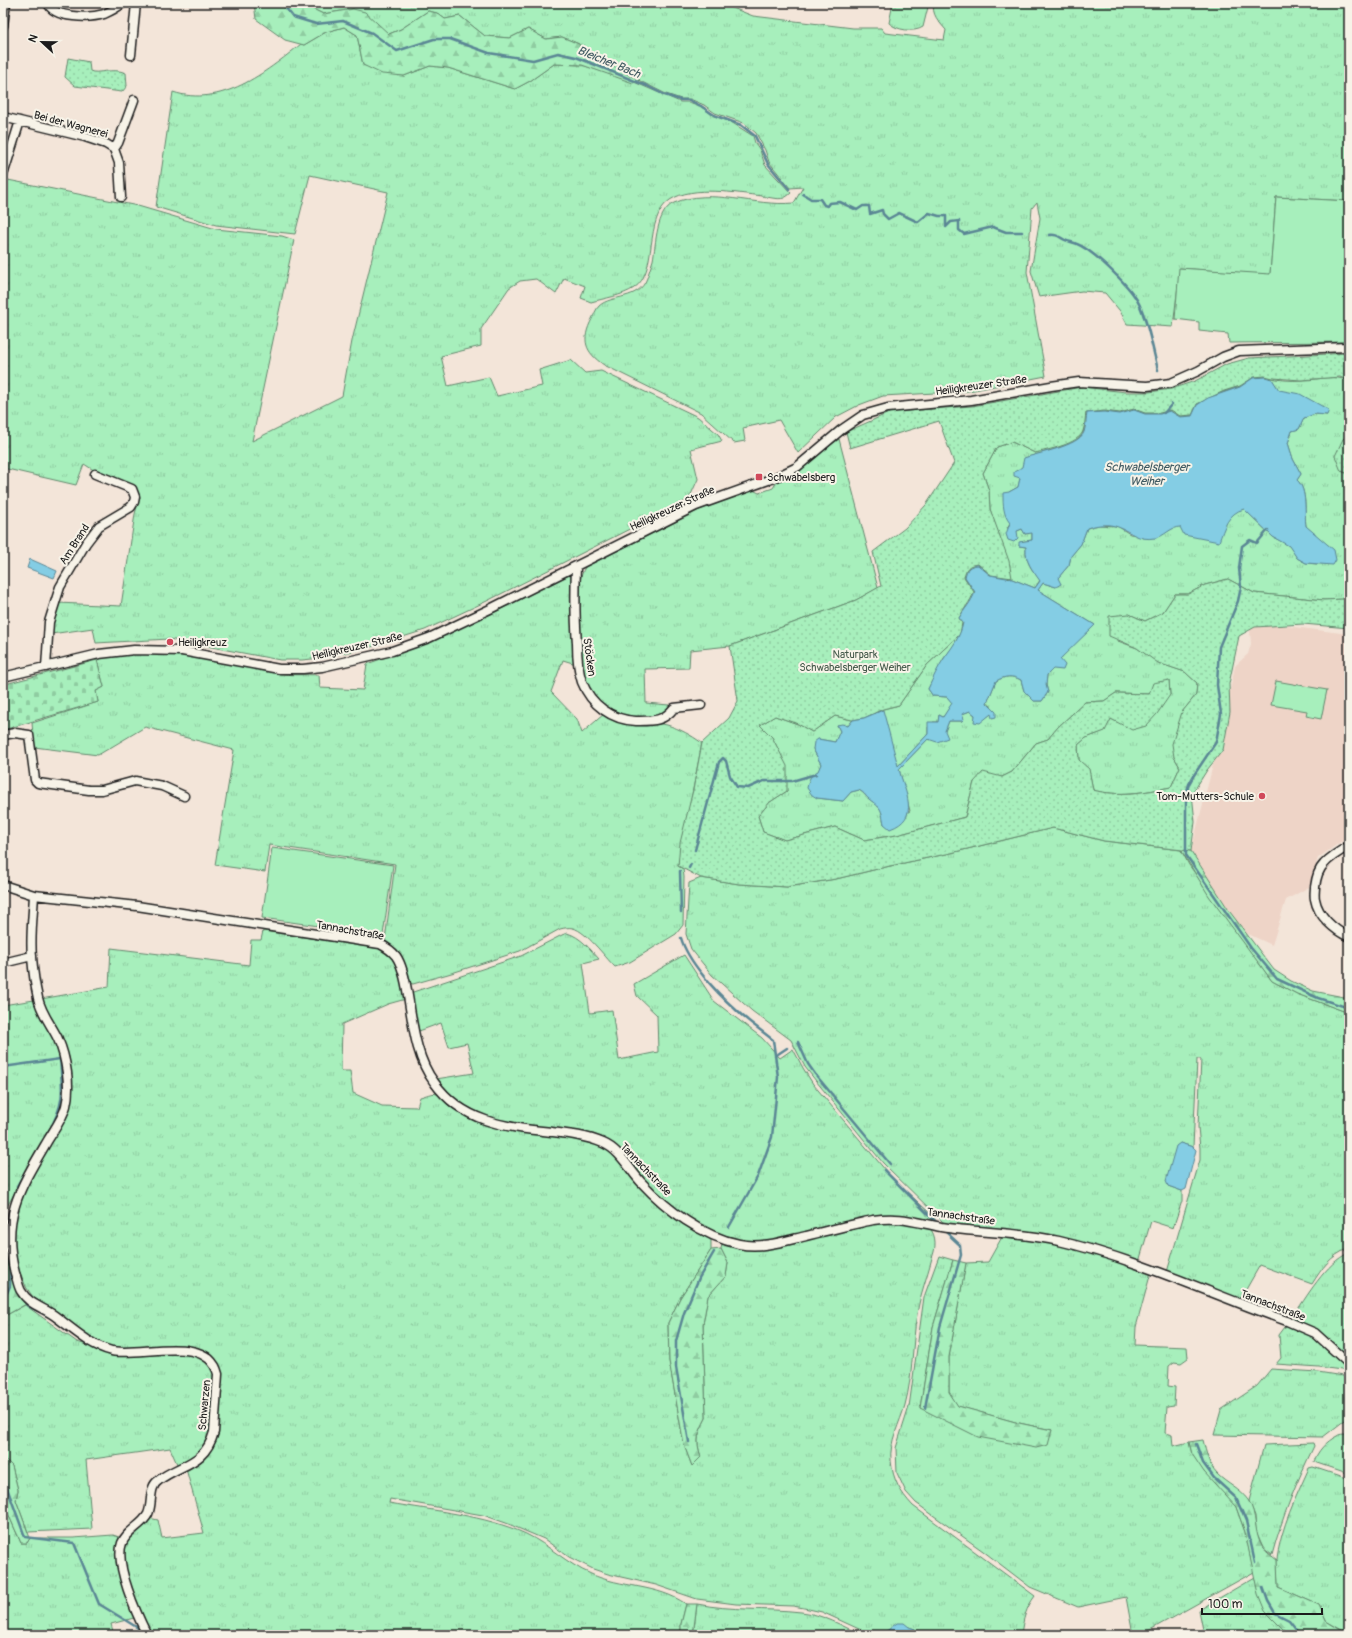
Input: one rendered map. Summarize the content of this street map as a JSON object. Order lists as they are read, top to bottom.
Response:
{
  "streets": {
    "street": [
      "Bei der Wagnerei",
      "Heiligkreuzer Straße",
      "Am Brand",
      "Stöcken",
      "Tannachstraße",
      "Schwarzen"
    ]
  },
  "crossings": [
    ["Heiligkreuzer Straße", "Am Brand"],
    ["Heiligkreuzer Straße", "Stöcken"]
  ],
  "water": ["Bleicher Bach", "Schwabelsberger Weiher"],
  "parks": ["Naturpark Schwabelsberger Weiher"],
  "places": {
    "transit": ["Schwabelsberg"],
    "other": ["Heiligkreuz", "Tom-Mutters-Schule"]
  },
  "scale_bar": "100 m",
  "north": "left"
}
